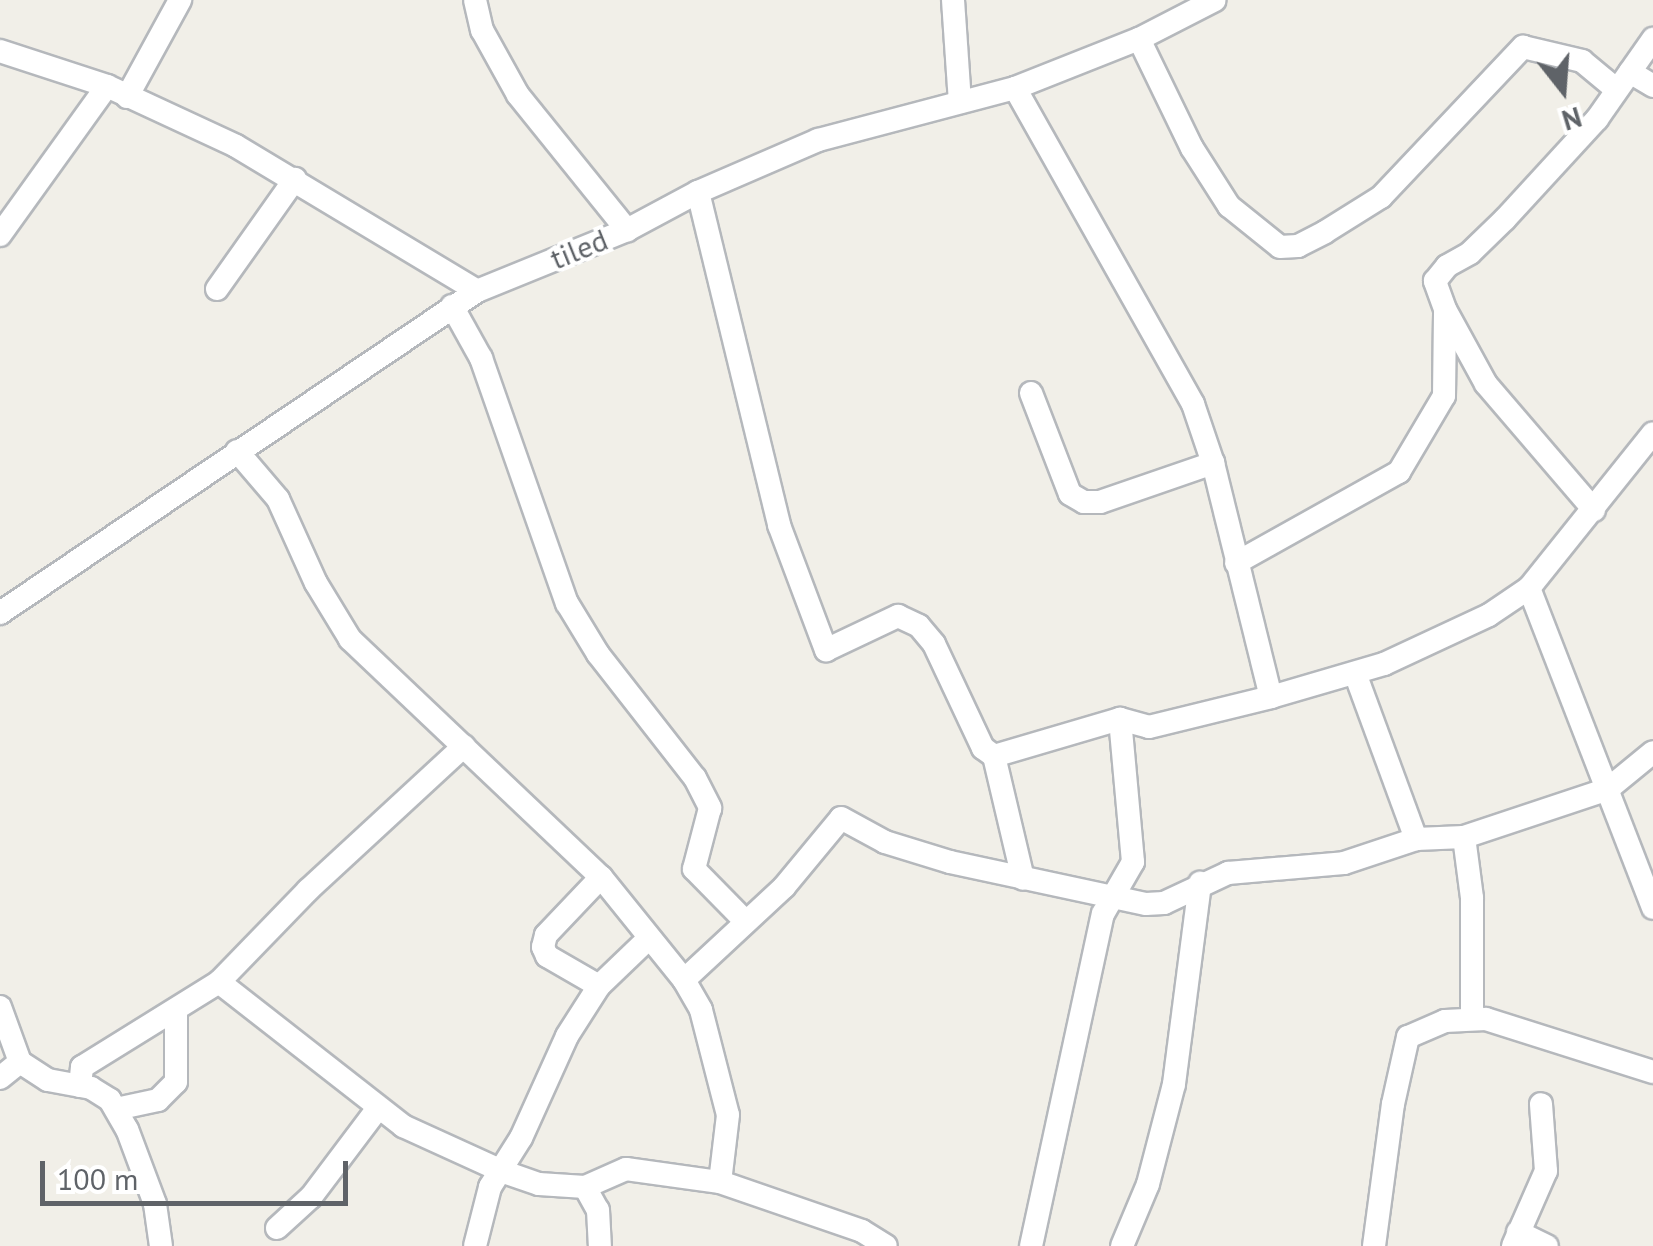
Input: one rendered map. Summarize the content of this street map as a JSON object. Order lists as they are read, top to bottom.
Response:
{
  "streets": {
    "street": ["tiled"]
  },
  "scale_bar": "100 m",
  "north": "bottom"
}
